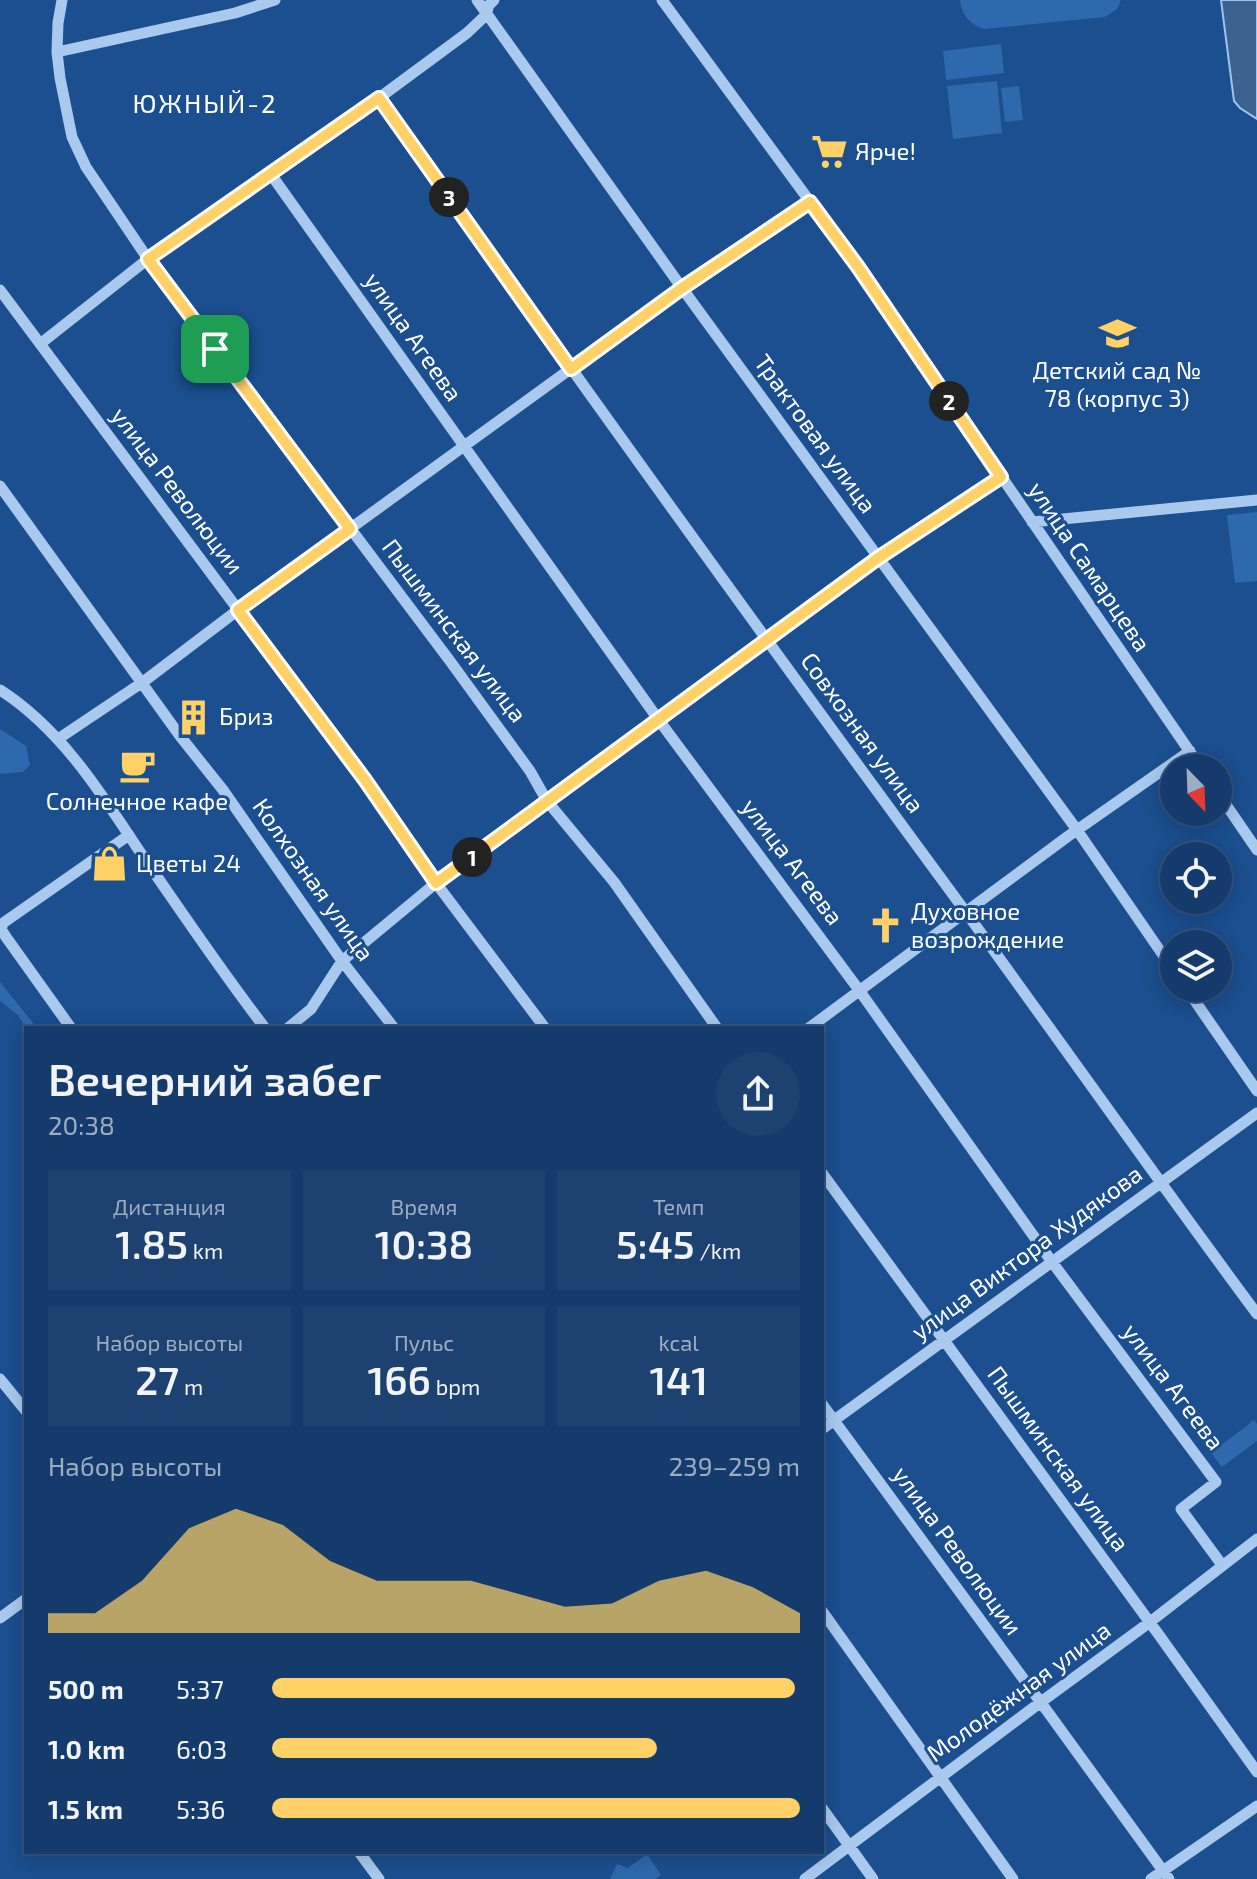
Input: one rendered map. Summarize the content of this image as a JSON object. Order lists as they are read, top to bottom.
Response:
{
  "streets": {
    "street": [
      "улица Агеева",
      "Трактовая улица",
      "улица Революции",
      "улица Самарцева",
      "Пышминская улица",
      "Совхозная улица",
      "Колхозная улица",
      "улица Виктора Худякова",
      "Молодёжная улица"
    ]
  },
  "crossings": [
    ["улица Агеева", "улица Виктора Худякова"],
    ["улица Агеева", "Молодёжная улица"],
    ["улица Революции", "улица Виктора Худякова"],
    ["улица Революции", "Молодёжная улица"],
    ["Пышминская улица", "улица Виктора Худякова"],
    ["Пышминская улица", "Молодёжная улица"],
    ["Совхозная улица", "улица Виктора Худякова"]
  ],
  "districts": ["ЮЖНЫЙ-2"],
  "places": {
    "supermarket": ["Ярче!"],
    "school or university": ["Детский сад № 78 (корпус 3)"],
    "building": ["Бриз"],
    "cafe": ["Солнечное кафе"],
    "shop": ["Цветы 24"],
    "church": ["Духовное возрождение"]
  },
  "north": "bottom right",
  "page": {
    "pins": ["3", "2", "1"],
    "heading": ["Вечерний забег", "20:38"],
    "stats": [
      ["Дистанция", "1.85 km"],
      ["Время", "10:38"],
      ["Темп", "5:45 /km"],
      ["Набор высоты", "27 m"],
      ["Пульс", "166 bpm"],
      ["kcal", "141"]
    ],
    "chart": ["Набор высоты", "239–259 m"],
    "list": [
      {
        "name": "500 m",
        "note": "5:37"
      },
      {
        "name": "1.0 km",
        "note": "6:03"
      },
      {
        "name": "1.5 km",
        "note": "5:36"
      }
    ]
  }
}
